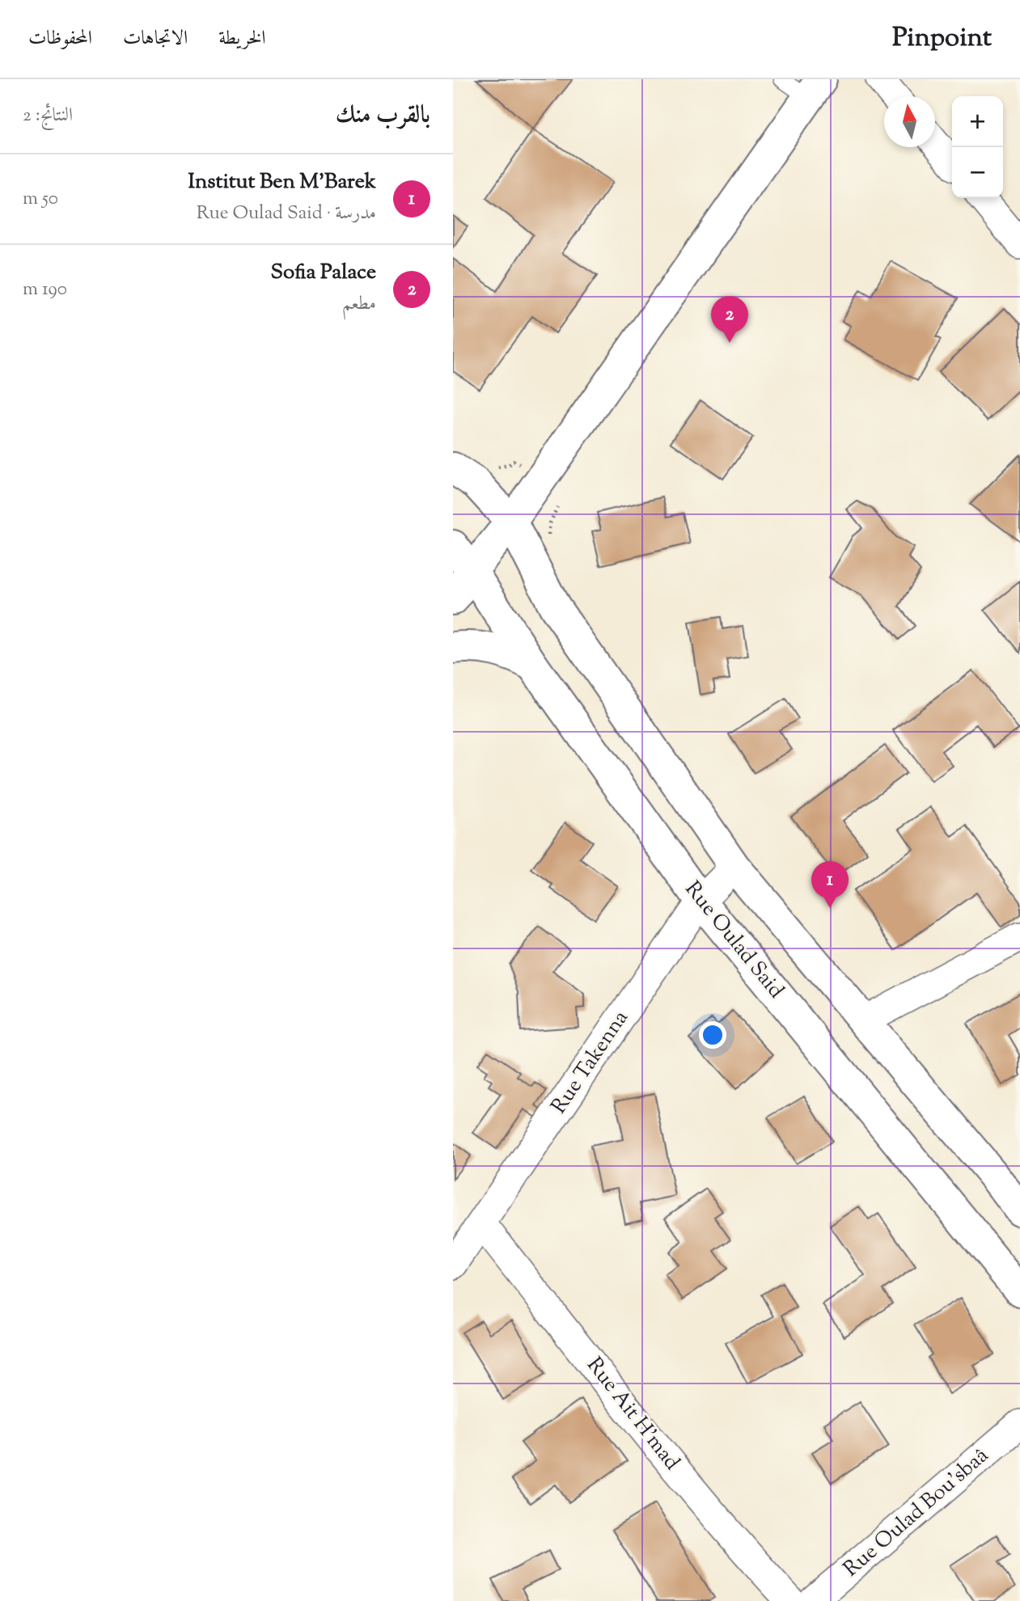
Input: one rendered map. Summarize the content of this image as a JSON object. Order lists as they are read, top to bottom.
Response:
{
  "streets": {
    "street": [
      "Rue Oulad Said",
      "Rue Takenna",
      "Rue Ait H'mad",
      "Rue Oulad Bou'sbaâ"
    ]
  },
  "crossings": [
    ["Rue Oulad Said", "Rue Takenna"],
    ["Rue Takenna", "Rue Ait H'mad"]
  ],
  "north": "top",
  "page": {
    "header": "Pinpoint",
    "nav": ["الخريطة", "الاتجاهات", "المحفوظات"],
    "heading": ["بالقرب منك", "النتائج: 2"],
    "map_buttons": ["+", "−"],
    "list": [
      {
        "mark": "1",
        "name": "Institut Ben M'Barek",
        "note": "مدرسة · Rue Oulad Said",
        "value": "50 m"
      },
      {
        "mark": "2",
        "name": "Sofia Palace",
        "note": "مطعم",
        "value": "190 m"
      }
    ],
    "pins": ["2", "1"]
  }
}
